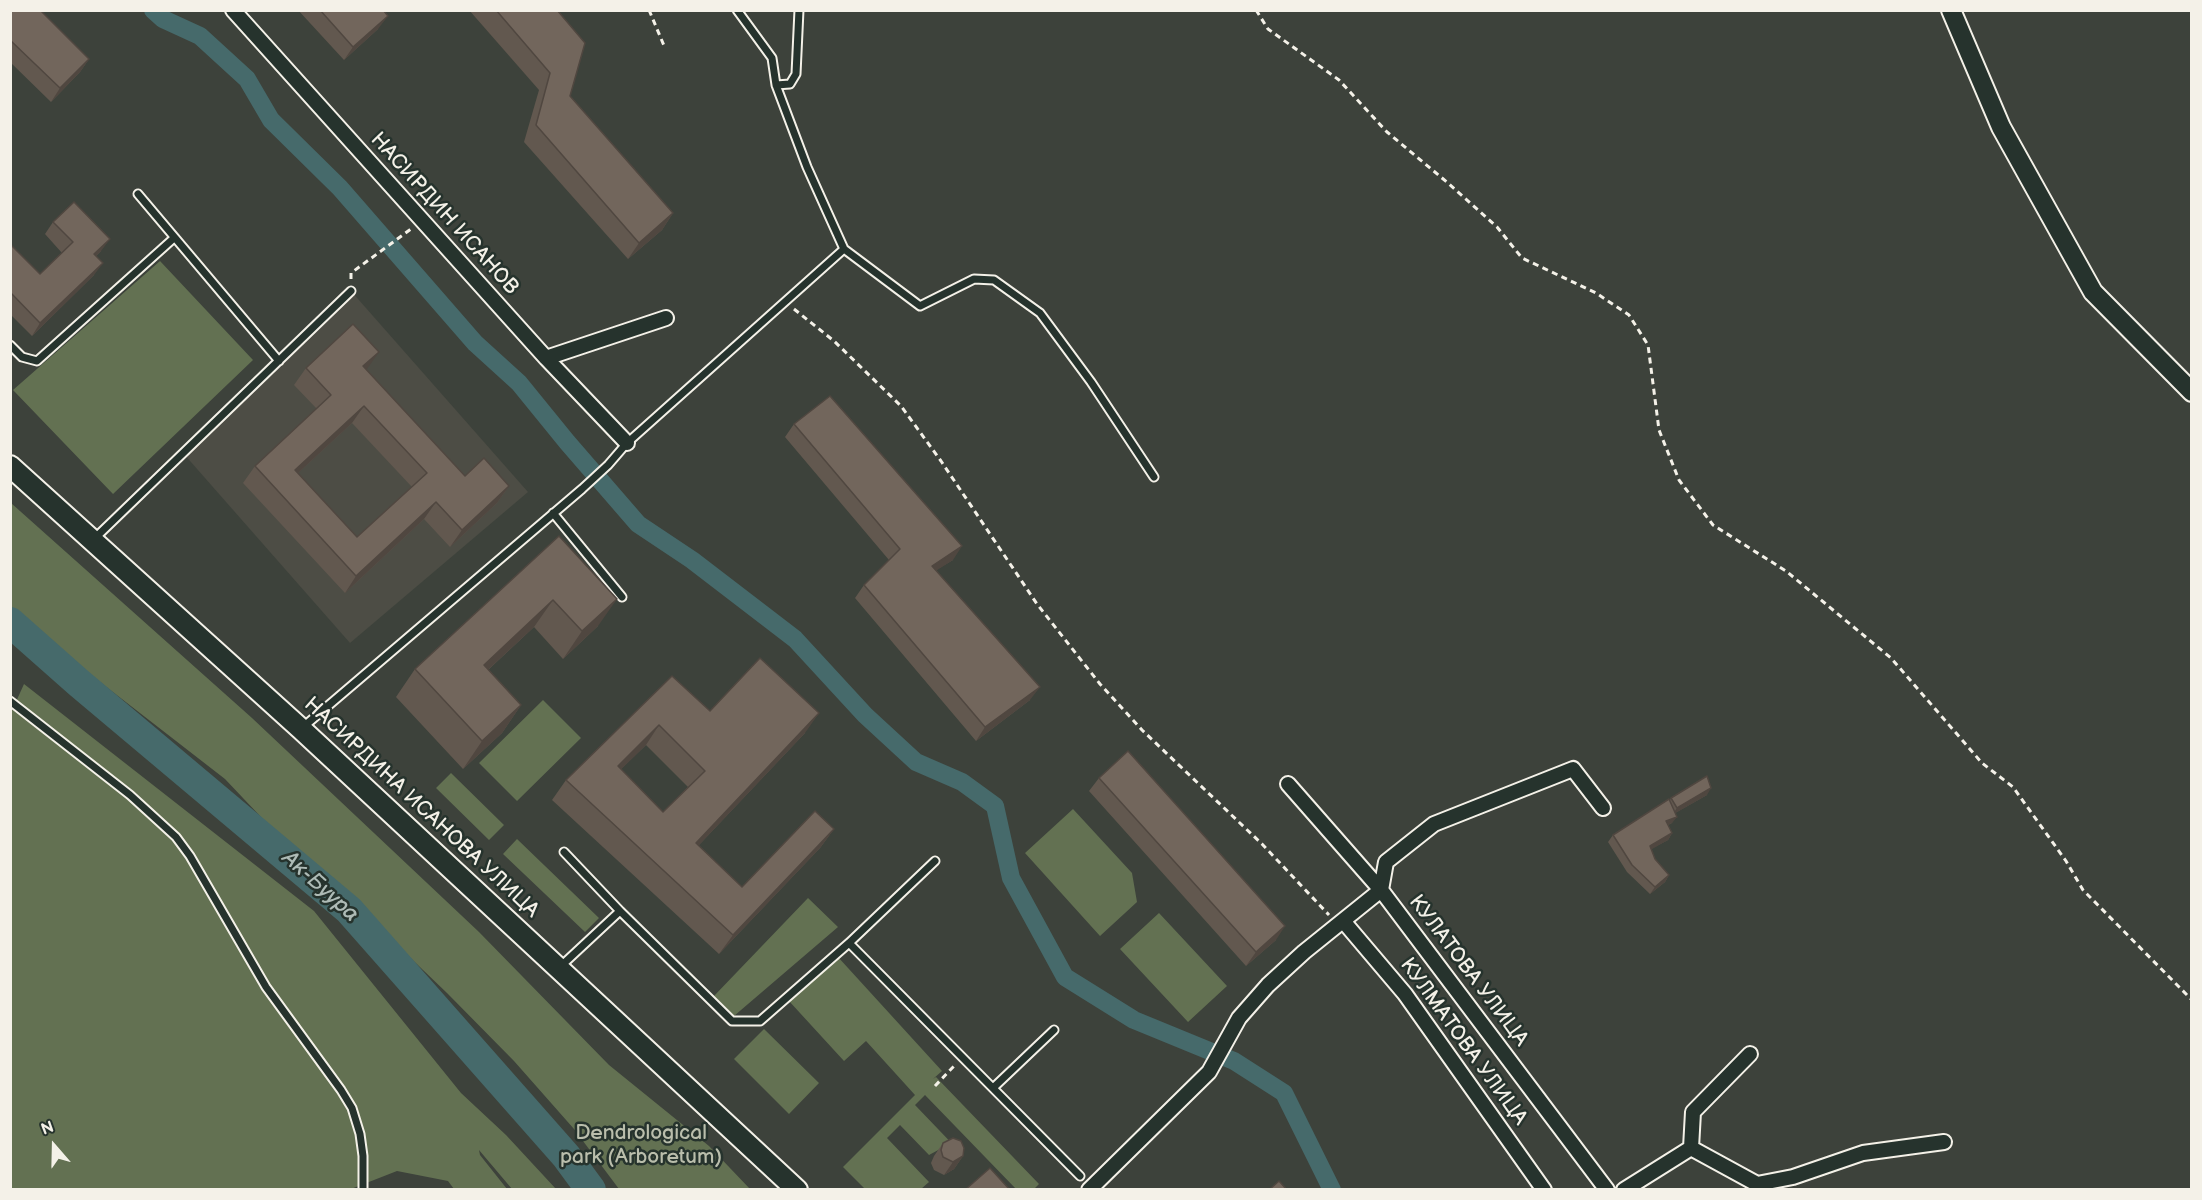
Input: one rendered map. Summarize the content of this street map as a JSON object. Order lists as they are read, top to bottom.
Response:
{
  "streets": {
    "main road": ["НАСИРДИНА ИСАНОВА УЛИЦА"],
    "street": ["НАСИРДИН ИСАНОВ", "КУЛАТОВА УЛИЦА", "КУЛМАТОВА УЛИЦА"]
  },
  "water": ["Ак-Буура"],
  "parks": ["Dendrological park (Arboretum)"],
  "north": "top"
}
